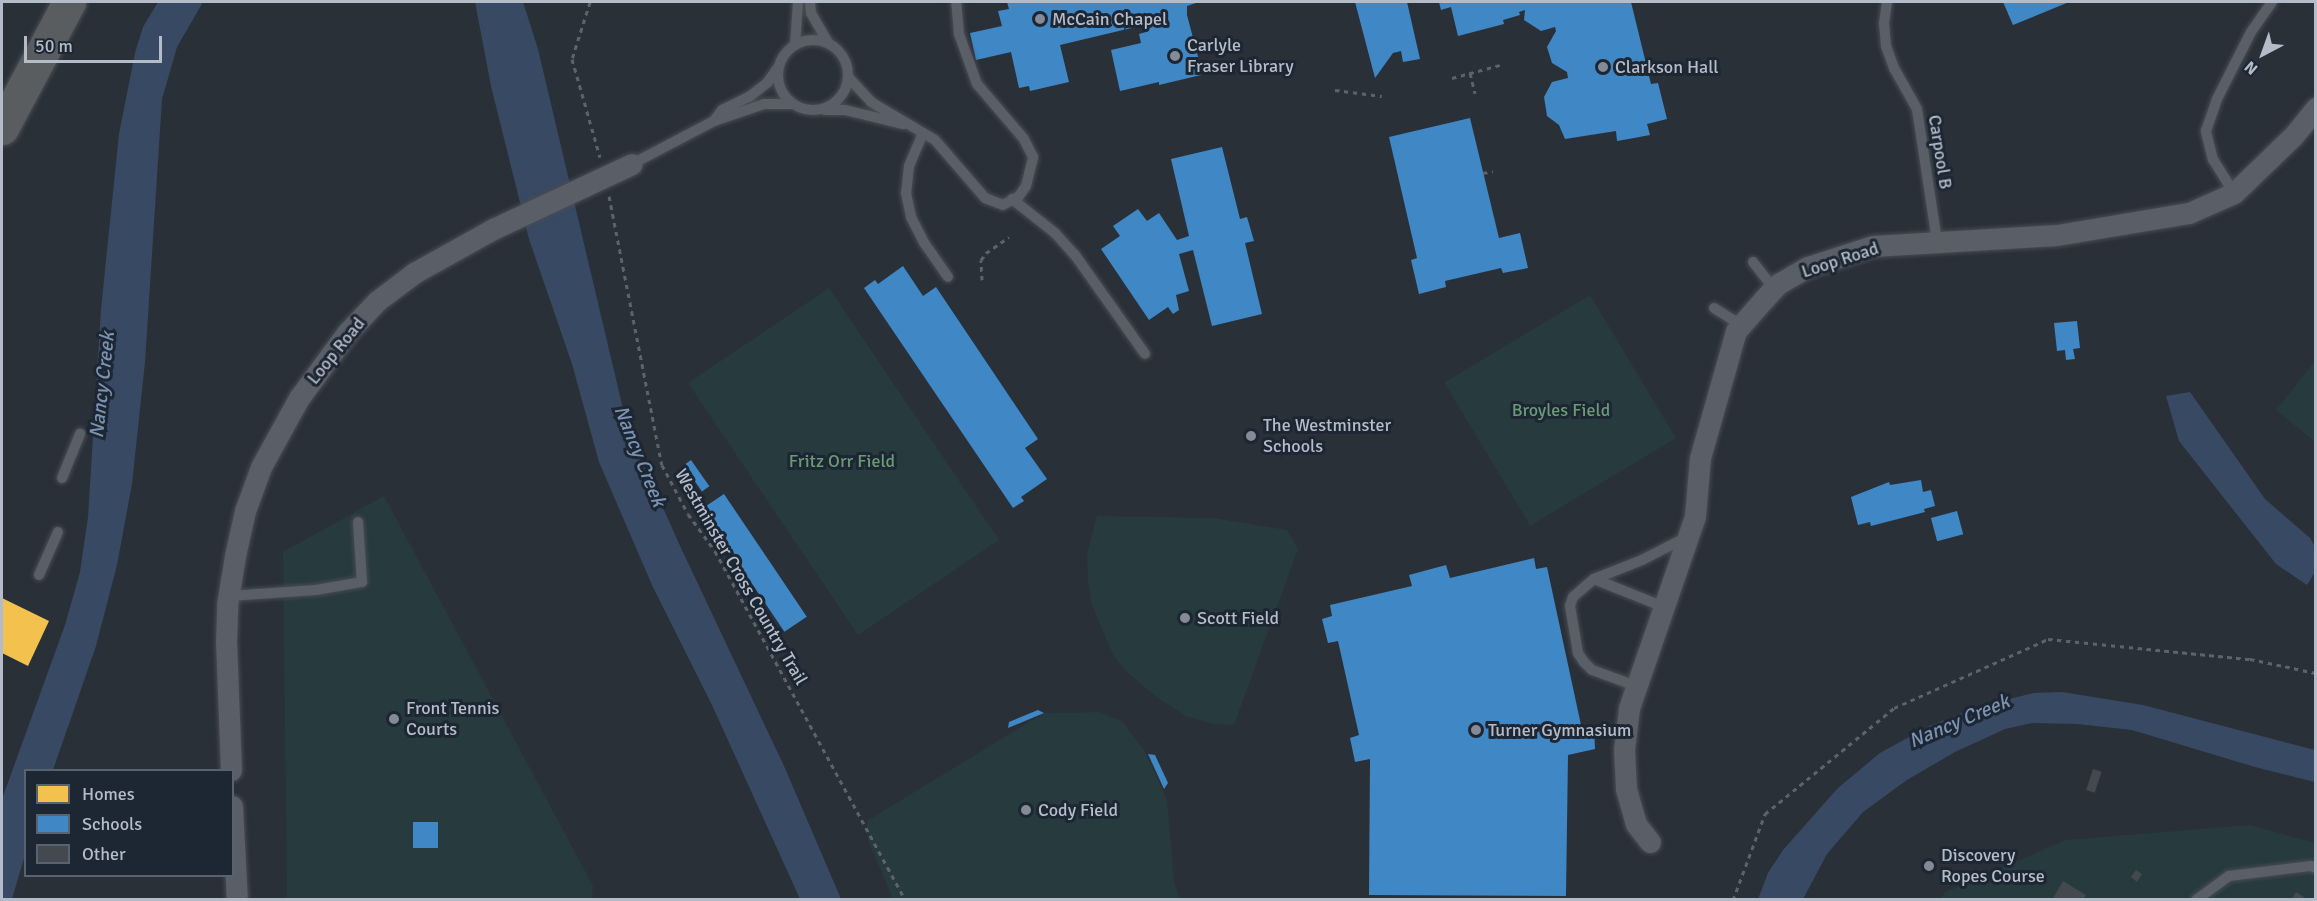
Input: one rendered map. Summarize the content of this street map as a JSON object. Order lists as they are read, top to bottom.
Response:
{
  "streets": {
    "street": ["Loop Road"],
    "lane": ["Carpool B"],
    "path": ["Westminster Cross Country Trail"]
  },
  "crossings": [
    ["Carpool B", "Loop Road"],
    ["Loop Road", "Westminster Cross Country Trail"]
  ],
  "water": ["Nancy Creek"],
  "parks": ["Broyles Field", "Fritz Orr Field"],
  "places": [
    "McCain Chapel",
    "Carlyle Fraser Library",
    "Clarkson Hall",
    "The Westminster Schools",
    "Scott Field",
    "Front Tennis Courts",
    "Turner Gymnasium",
    "Cody Field",
    "Discovery Ropes Course"
  ],
  "legend": ["Homes", "Schools", "Other"],
  "scale_bar": "50 m",
  "north": "bottom left"
}
